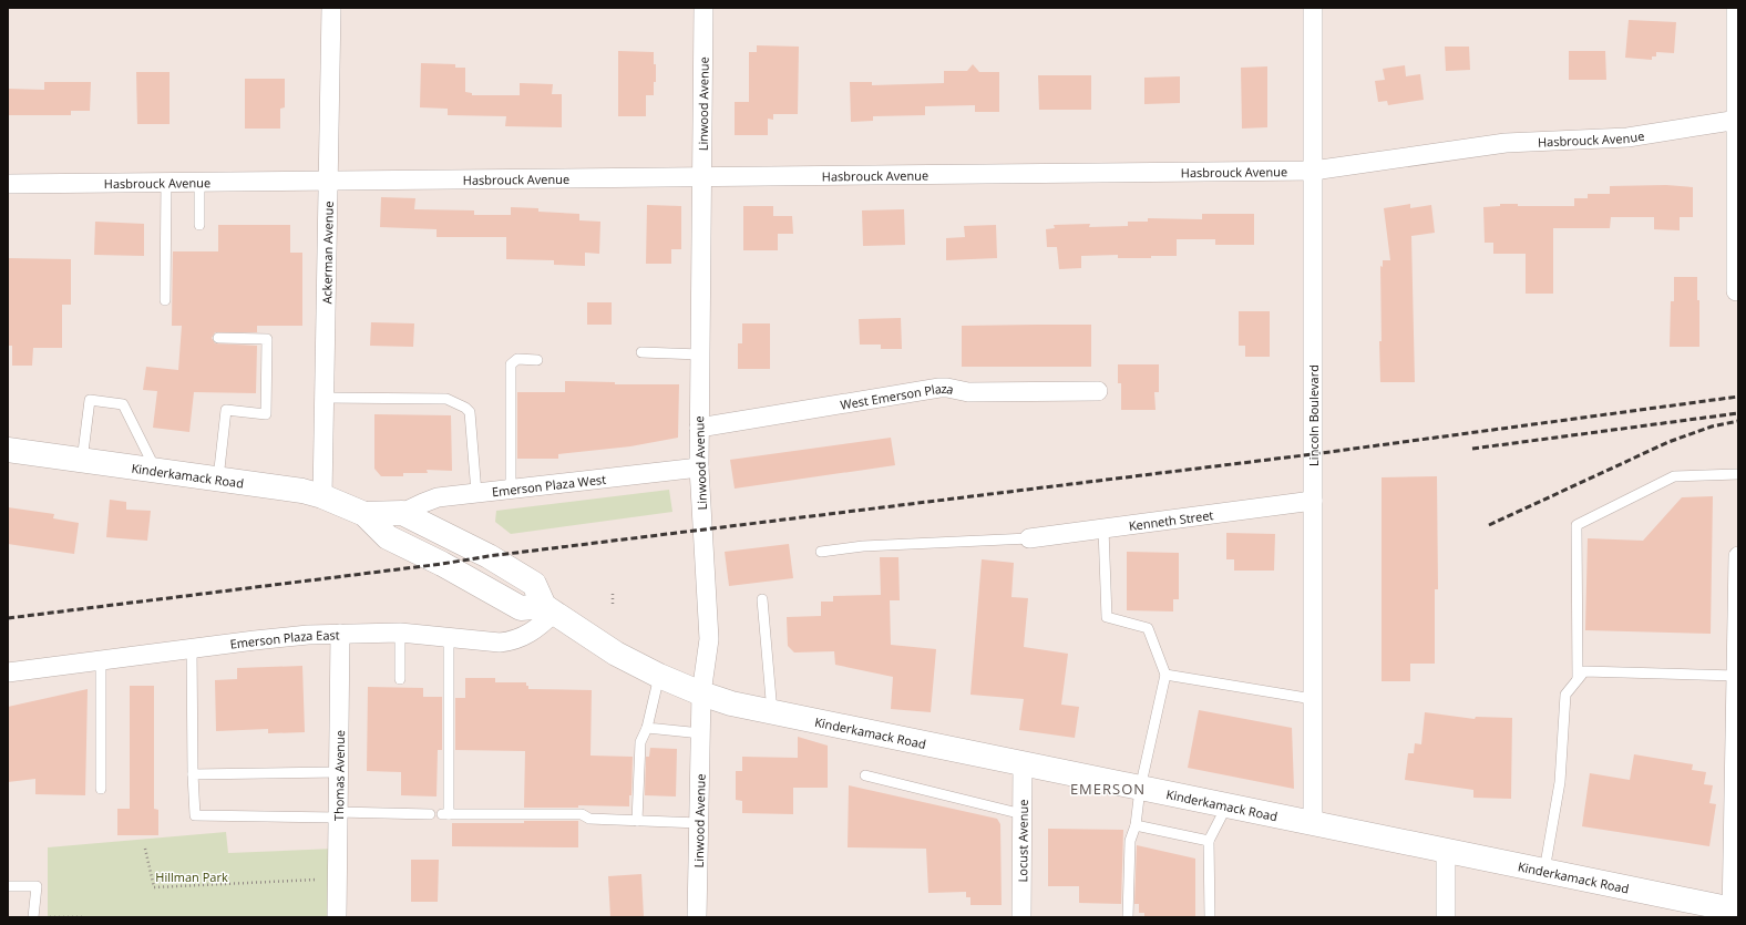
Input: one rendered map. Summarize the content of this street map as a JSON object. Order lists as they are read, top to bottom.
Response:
{
  "streets": {
    "main road": ["Kinderkamack Road"],
    "street": [
      "Linwood Avenue",
      "Hasbrouck Avenue",
      "Ackerman Avenue",
      "West Emerson Plaza",
      "Lincoln Boulevard",
      "Emerson Plaza West",
      "Kenneth Street",
      "Emerson Plaza East",
      "Thomas Avenue",
      "Locust Avenue"
    ]
  },
  "crossings": [
    ["Linwood Avenue", "Hasbrouck Avenue"],
    ["Linwood Avenue", "West Emerson Plaza"],
    ["Linwood Avenue", "Kinderkamack Road"],
    ["Linwood Avenue", "Emerson Plaza West"],
    ["Hasbrouck Avenue", "Ackerman Avenue"],
    ["Hasbrouck Avenue", "Lincoln Boulevard"],
    ["Ackerman Avenue", "Kinderkamack Road"],
    ["Lincoln Boulevard", "Kinderkamack Road"],
    ["Lincoln Boulevard", "Kenneth Street"],
    ["Kinderkamack Road", "Emerson Plaza West"],
    ["Kinderkamack Road", "Emerson Plaza East"],
    ["Kinderkamack Road", "Locust Avenue"],
    ["Emerson Plaza East", "Thomas Avenue"]
  ],
  "districts": ["EMERSON"],
  "parks": ["Hillman Park"]
}
